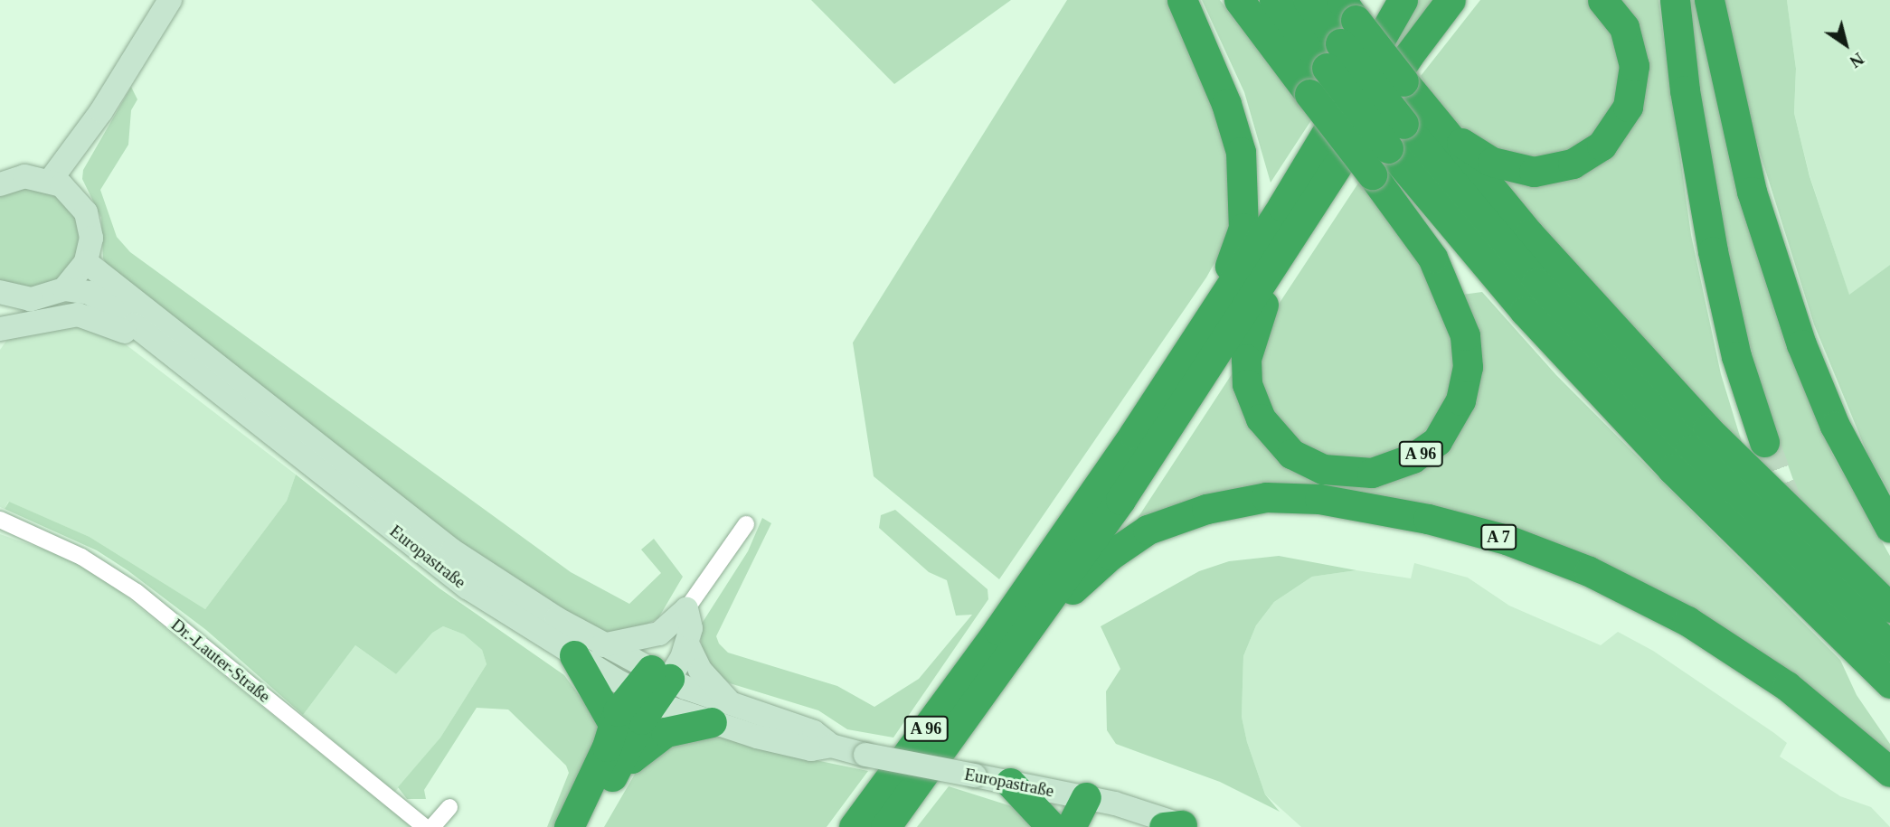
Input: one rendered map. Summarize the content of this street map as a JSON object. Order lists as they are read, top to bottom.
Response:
{
  "streets": {
    "highway": ["A 96", "A 7"],
    "main road": ["Europastraße"],
    "street": ["Dr.-Lauter-Straße"]
  },
  "crossings": [
    ["A 96", "A 7"]
  ],
  "north": "bottom right"
}
